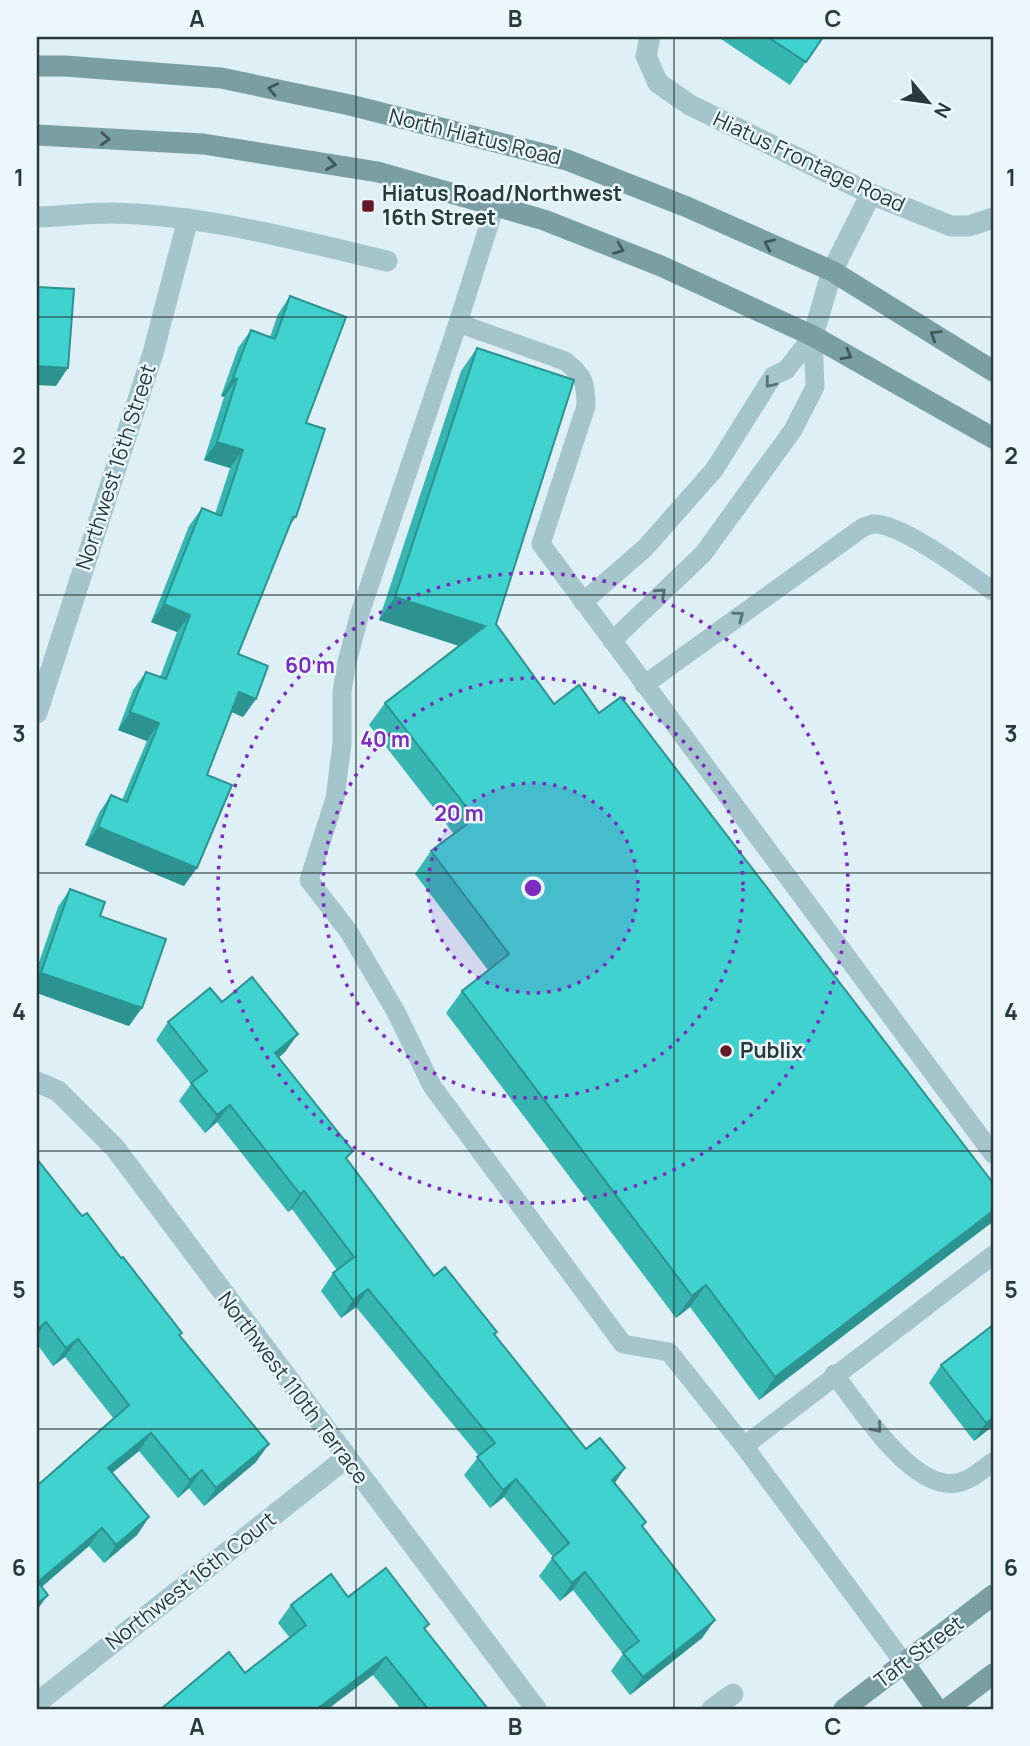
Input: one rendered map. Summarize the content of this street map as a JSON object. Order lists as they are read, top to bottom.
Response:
{
  "streets": {
    "main road": ["North Hiatus Road", "Taft Street"],
    "street": [
      "Hiatus Frontage Road",
      "Northwest 16th Street",
      "Northwest 110th Terrace",
      "Northwest 16th Court"
    ]
  },
  "crossings": [
    ["Northwest 110th Terrace", "Northwest 16th Court"]
  ],
  "places": {
    "transit": ["Hiatus Road/Northwest 16th Street"],
    "other": ["Publix"]
  },
  "north": "bottom right",
  "grid": {
    "columns": ["A", "B", "C"],
    "rows": [
      "1",
      "2",
      "3",
      "4",
      "5",
      "6"
    ]
  },
  "rings": ["60 m", "40 m", "20 m"]
}
